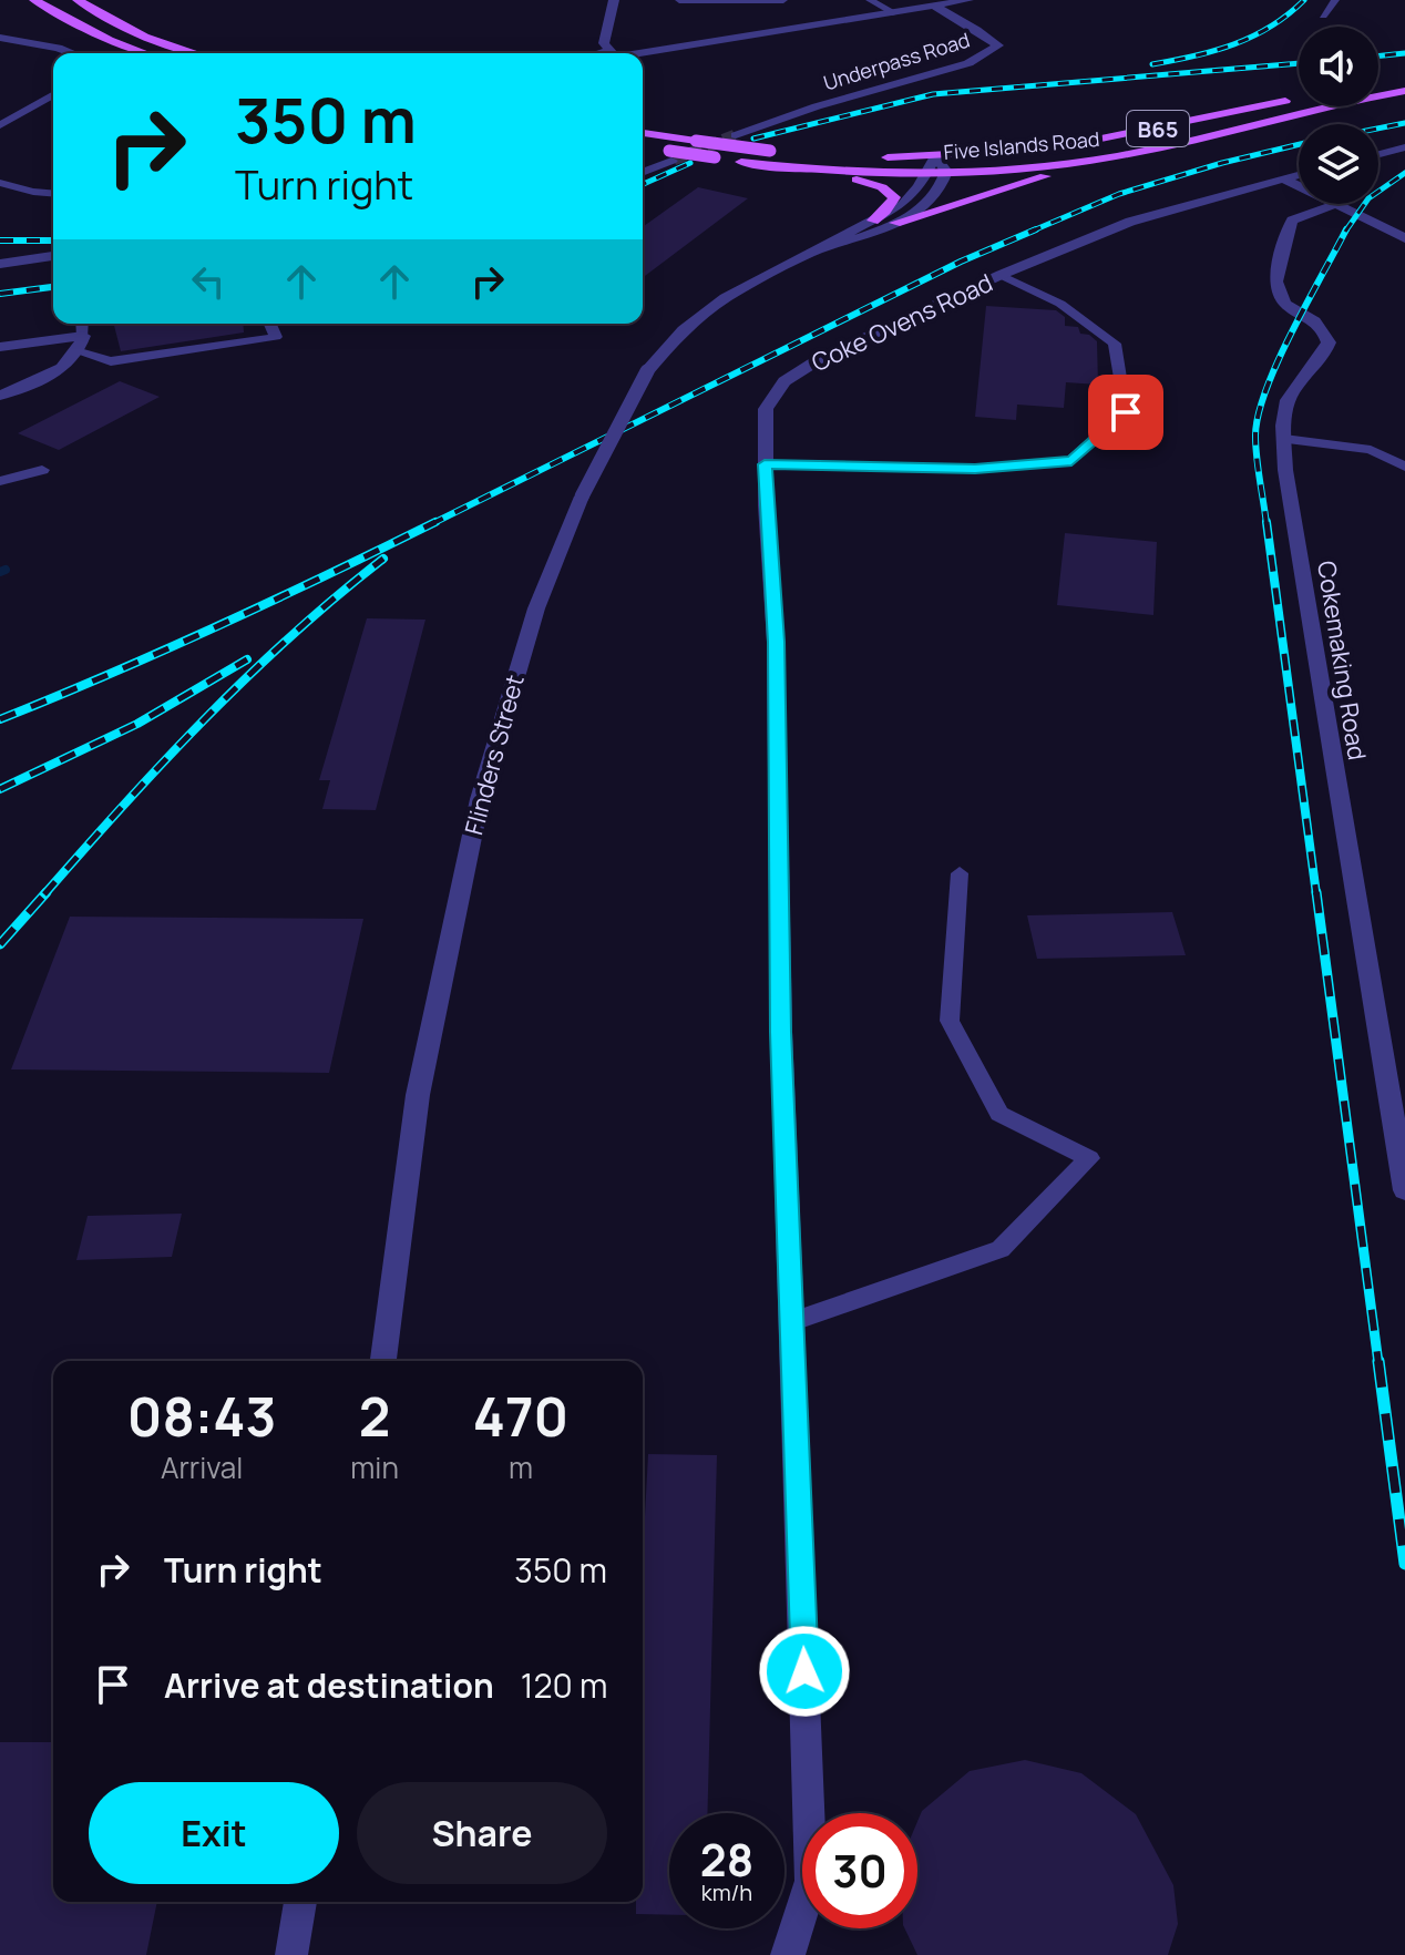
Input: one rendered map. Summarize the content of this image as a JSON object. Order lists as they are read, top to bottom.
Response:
{
  "streets": {
    "main road": ["B65", "Five Islands Road"],
    "street": [
      "Underpass Road",
      "Coke Ovens Road",
      "Cokemaking Road",
      "Flinders Street"
    ]
  },
  "crossings": [
    ["Five Islands Road", "Flinders Street"]
  ],
  "page": {
    "turn": ["350 m", "Turn right"],
    "eta": [
      "08:43",
      "Arrival",
      "2",
      "min",
      "470",
      "m"
    ],
    "list": [
      {
        "name": "Turn right",
        "value": "350 m"
      },
      {
        "name": "Arrive at destination",
        "value": "120 m"
      }
    ],
    "buttons": ["Exit", "Share"],
    "speed": "28 km/h",
    "limit": "30"
  }
}
